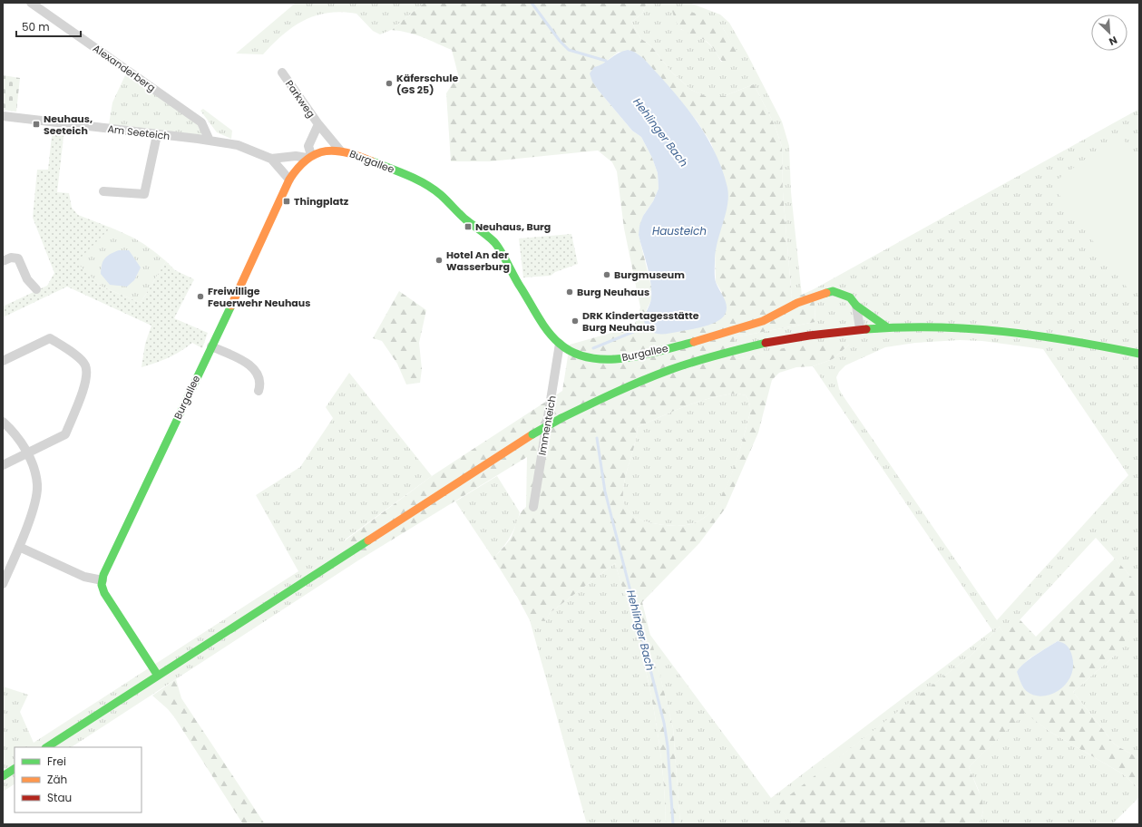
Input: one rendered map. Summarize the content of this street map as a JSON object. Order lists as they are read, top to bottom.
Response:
{
  "streets": {
    "street": [
      "Alexanderberg",
      "Parkweg",
      "Am Seeteich",
      "Burgallee",
      "Immenteich"
    ]
  },
  "crossings": [
    ["Alexanderberg", "Am Seeteich"],
    ["Parkweg", "Am Seeteich"],
    ["Parkweg", "Burgallee"],
    ["Am Seeteich", "Burgallee"],
    ["Burgallee", "Immenteich"]
  ],
  "water": ["Hehlinger Bach", "Hausteich"],
  "places": {
    "other": [
      "Käferschule (GS 25)",
      "Hotel An der Wasserburg",
      "Burgmuseum",
      "Burg Neuhaus",
      "Freiwillige Feuerwehr Neuhaus",
      "DRK Kindertagesstätte Burg Neuhaus"
    ],
    "transit": ["Neuhaus, Seeteich", "Thingplatz", "Neuhaus, Burg"]
  },
  "legend": ["Frei", "Zäh", "Stau"],
  "scale_bar": "50 m",
  "north": "bottom right"
}
